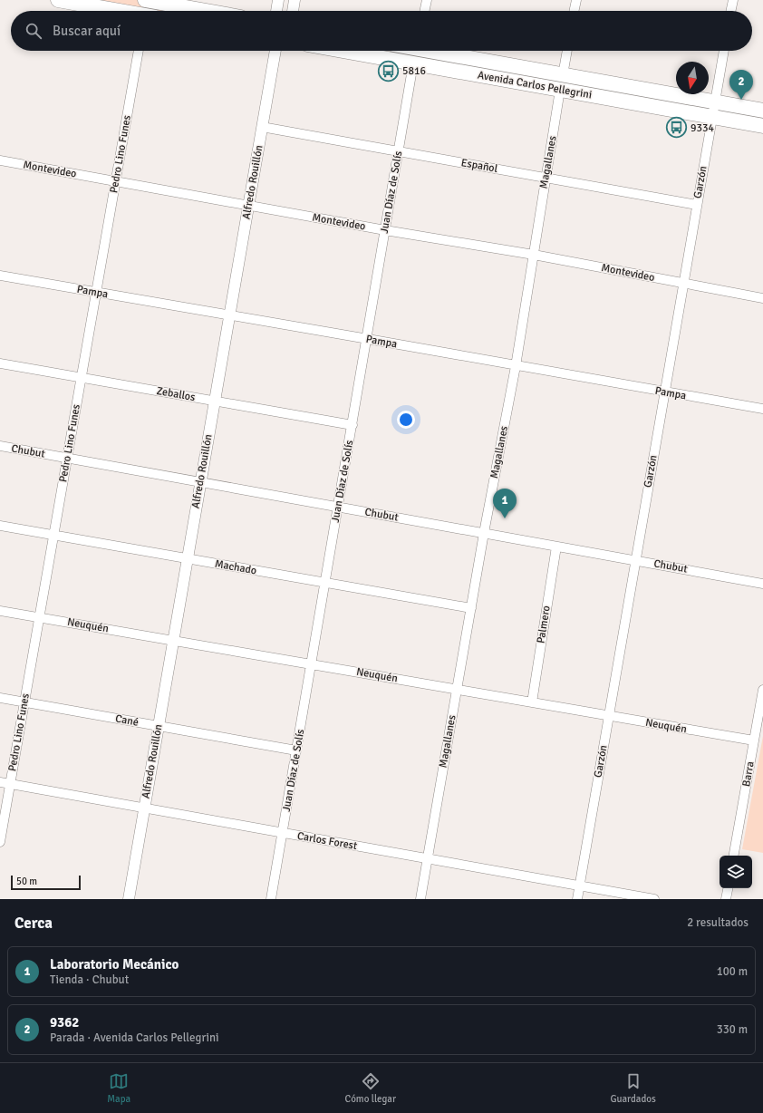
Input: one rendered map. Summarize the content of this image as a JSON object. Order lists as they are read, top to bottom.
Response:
{
  "streets": {
    "main road": ["Avenida Carlos Pellegrini"],
    "street": [
      "Pedro Lino Funes",
      "Magallanes",
      "Español",
      "Montevideo",
      "Alfredo Rouillón",
      "Garzón",
      "Juan Díaz de Solís",
      "Pampa",
      "Zeballos",
      "Chubut",
      "Machado",
      "Palmero",
      "Neuquén",
      "Cané",
      "Barra",
      "Carlos Forest"
    ]
  },
  "crossings": [
    ["Avenida Carlos Pellegrini", "Magallanes"],
    ["Avenida Carlos Pellegrini", "Garzón"],
    ["Avenida Carlos Pellegrini", "Juan Díaz de Solís"],
    ["Pedro Lino Funes", "Montevideo"],
    ["Pedro Lino Funes", "Pampa"],
    ["Pedro Lino Funes", "Zeballos"],
    ["Pedro Lino Funes", "Chubut"],
    ["Pedro Lino Funes", "Machado"],
    ["Pedro Lino Funes", "Neuquén"],
    ["Pedro Lino Funes", "Cané"],
    ["Pedro Lino Funes", "Carlos Forest"],
    ["Magallanes", "Español"],
    ["Magallanes", "Montevideo"],
    ["Magallanes", "Pampa"],
    ["Magallanes", "Chubut"],
    ["Magallanes", "Machado"],
    ["Magallanes", "Neuquén"],
    ["Magallanes", "Carlos Forest"],
    ["Español", "Alfredo Rouillón"],
    ["Español", "Garzón"],
    ["Español", "Juan Díaz de Solís"],
    ["Montevideo", "Alfredo Rouillón"],
    ["Montevideo", "Garzón"],
    ["Montevideo", "Juan Díaz de Solís"],
    ["Alfredo Rouillón", "Pampa"],
    ["Alfredo Rouillón", "Zeballos"],
    ["Alfredo Rouillón", "Chubut"],
    ["Alfredo Rouillón", "Machado"],
    ["Alfredo Rouillón", "Neuquén"],
    ["Alfredo Rouillón", "Cané"],
    ["Alfredo Rouillón", "Carlos Forest"],
    ["Garzón", "Pampa"],
    ["Garzón", "Chubut"],
    ["Garzón", "Neuquén"],
    ["Garzón", "Carlos Forest"],
    ["Juan Díaz de Solís", "Pampa"],
    ["Juan Díaz de Solís", "Zeballos"],
    ["Juan Díaz de Solís", "Chubut"],
    ["Juan Díaz de Solís", "Machado"],
    ["Juan Díaz de Solís", "Neuquén"],
    ["Juan Díaz de Solís", "Cané"],
    ["Juan Díaz de Solís", "Carlos Forest"],
    ["Chubut", "Palmero"],
    ["Palmero", "Neuquén"],
    ["Neuquén", "Barra"]
  ],
  "places": {
    "bus stop": ["5816", "9334"]
  },
  "scale_bar": "50 m",
  "north": "bottom",
  "page": {
    "search": "Buscar aquí",
    "pins": ["2", "1"],
    "scale": "50 m",
    "heading": ["Cerca", "2 resultados"],
    "list": [
      {
        "mark": "1",
        "name": "Laboratorio Mecánico",
        "note": "Tienda · Chubut",
        "value": "100 m"
      },
      {
        "mark": "2",
        "name": "9362",
        "note": "Parada · Avenida Carlos Pellegrini",
        "value": "330 m"
      }
    ],
    "nav": ["Mapa", "Cómo llegar", "Guardados"]
  }
}
